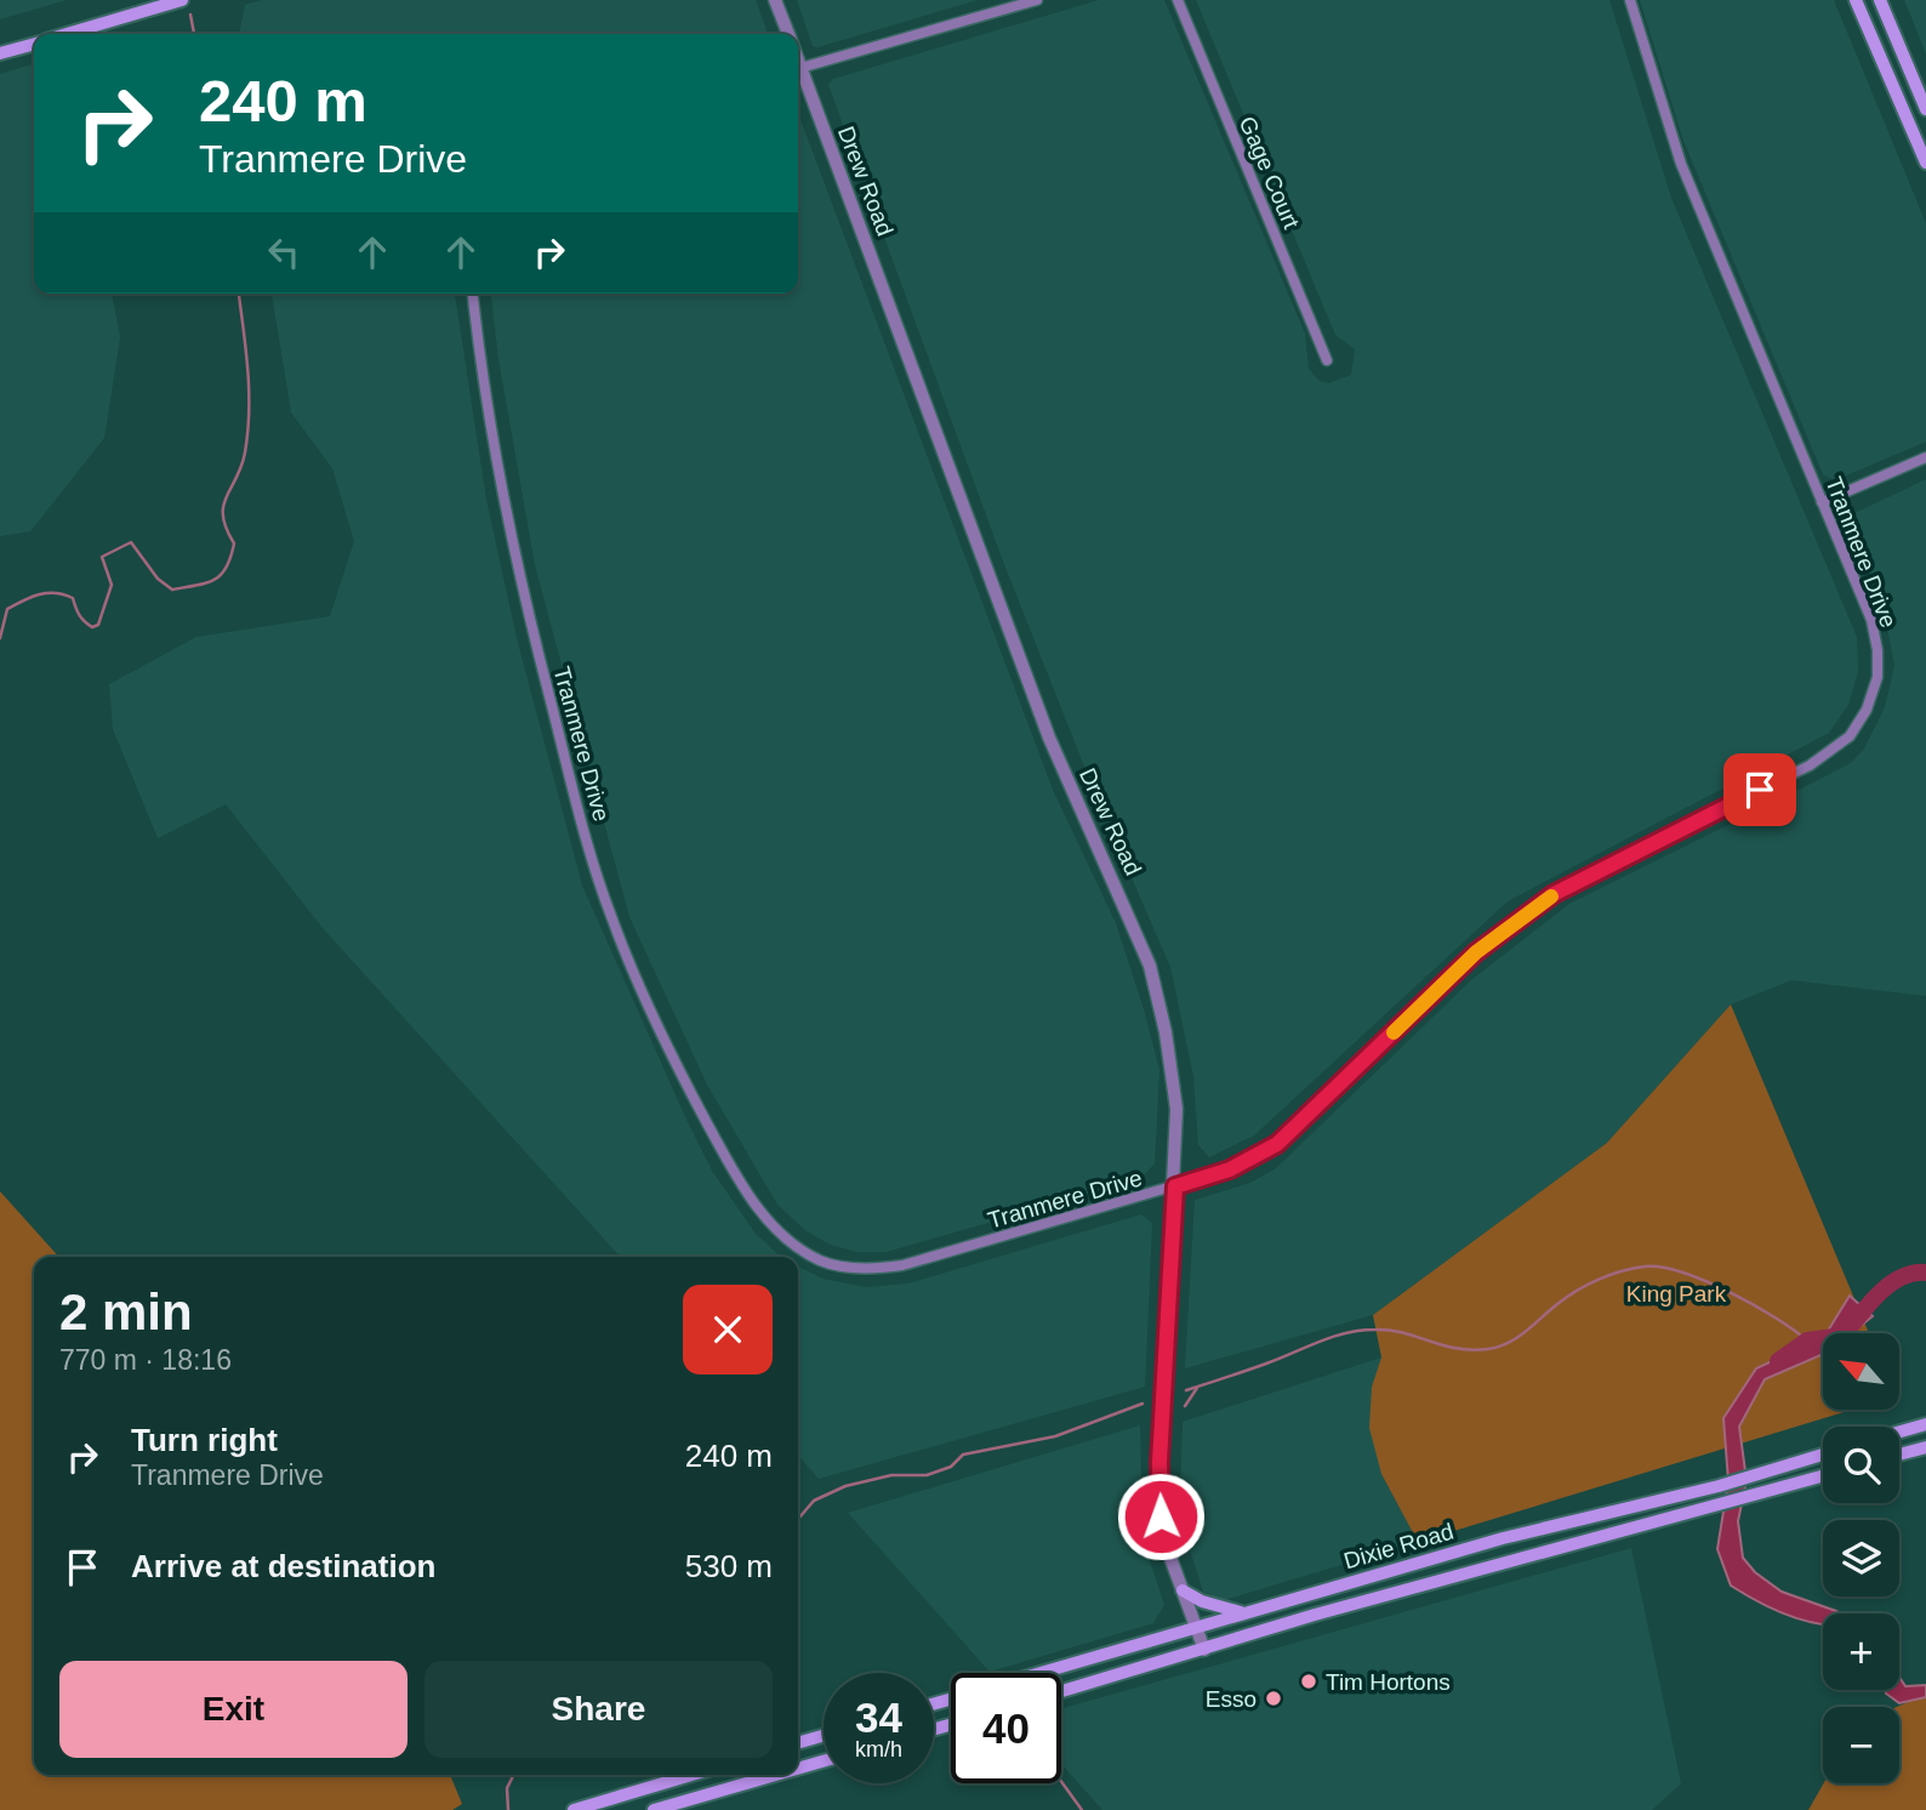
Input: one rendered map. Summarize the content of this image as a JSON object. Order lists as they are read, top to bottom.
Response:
{
  "streets": {
    "main road": ["Dixie Road"],
    "street": ["Gage Court", "Drew Road", "Tranmere Drive"]
  },
  "crossings": [
    ["Drew Road", "Tranmere Drive"],
    ["Drew Road", "Dixie Road"]
  ],
  "parks": ["King Park"],
  "places": ["Tim Hortons", "Esso"],
  "north": "top left",
  "page": {
    "turn": ["240 m", "Tranmere Drive"],
    "heading": ["2 min", "770 m · 18:16"],
    "map_buttons": ["+", "−"],
    "list": [
      {
        "name": "Turn right",
        "note": "Tranmere Drive",
        "value": "240 m"
      },
      {
        "name": "Arrive at destination",
        "value": "530 m"
      }
    ],
    "buttons": ["Exit", "Share"],
    "speed": "34 km/h",
    "limit": "40"
  }
}
